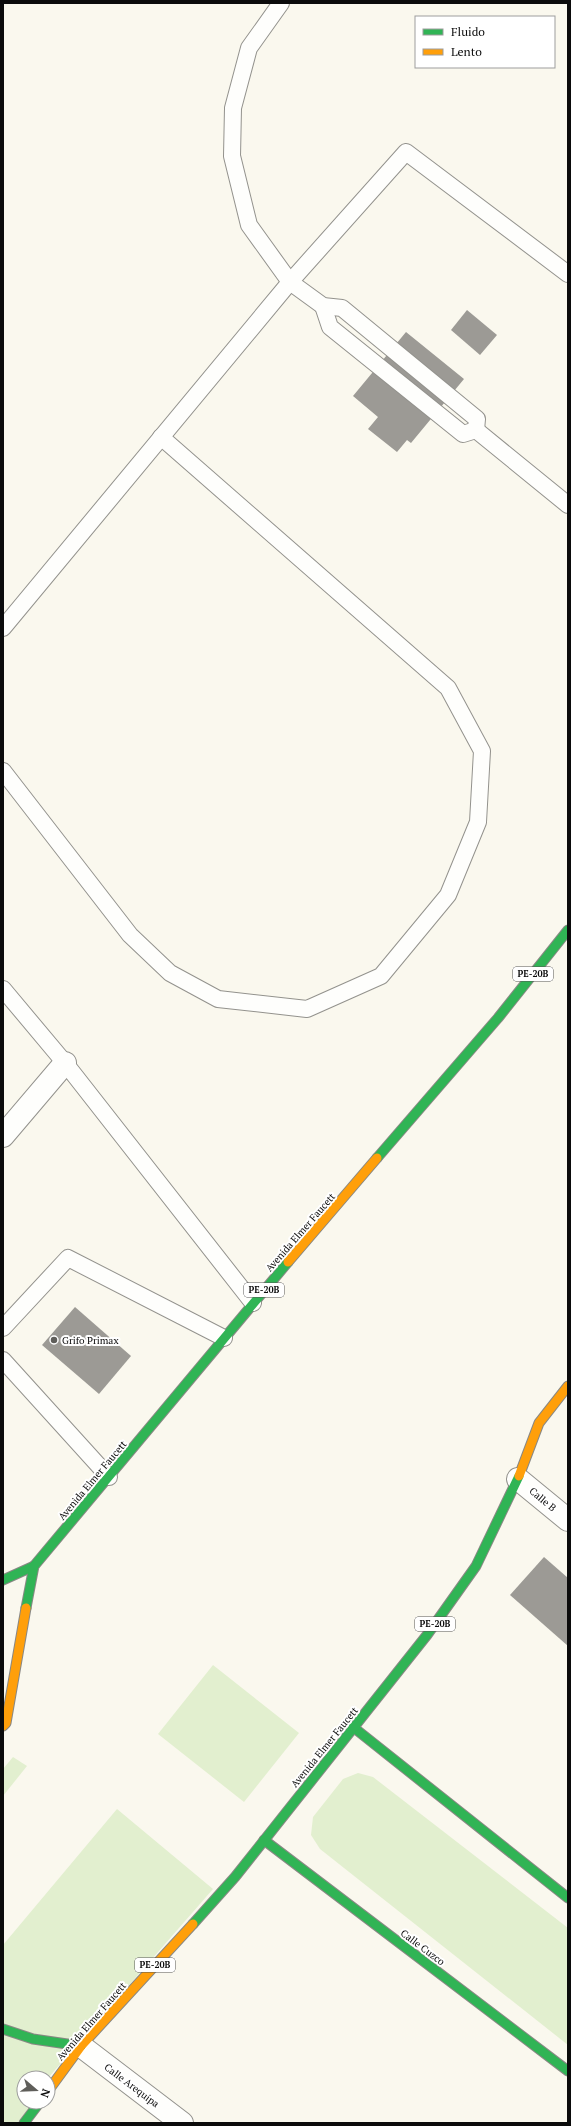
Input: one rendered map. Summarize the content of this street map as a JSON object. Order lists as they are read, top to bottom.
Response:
{
  "streets": {
    "main road": ["PE-20B", "Avenida Elmer Faucett", "Calle Cuzco"],
    "street": ["Calle B", "Calle Arequipa"]
  },
  "crossings": [
    ["Avenida Elmer Faucett", "Calle B"],
    ["Avenida Elmer Faucett", "Calle Cuzco"],
    ["Avenida Elmer Faucett", "Calle Arequipa"]
  ],
  "places": ["Grifo Primax"],
  "legend": ["Fluido", "Lento"],
  "north": "right"
}
